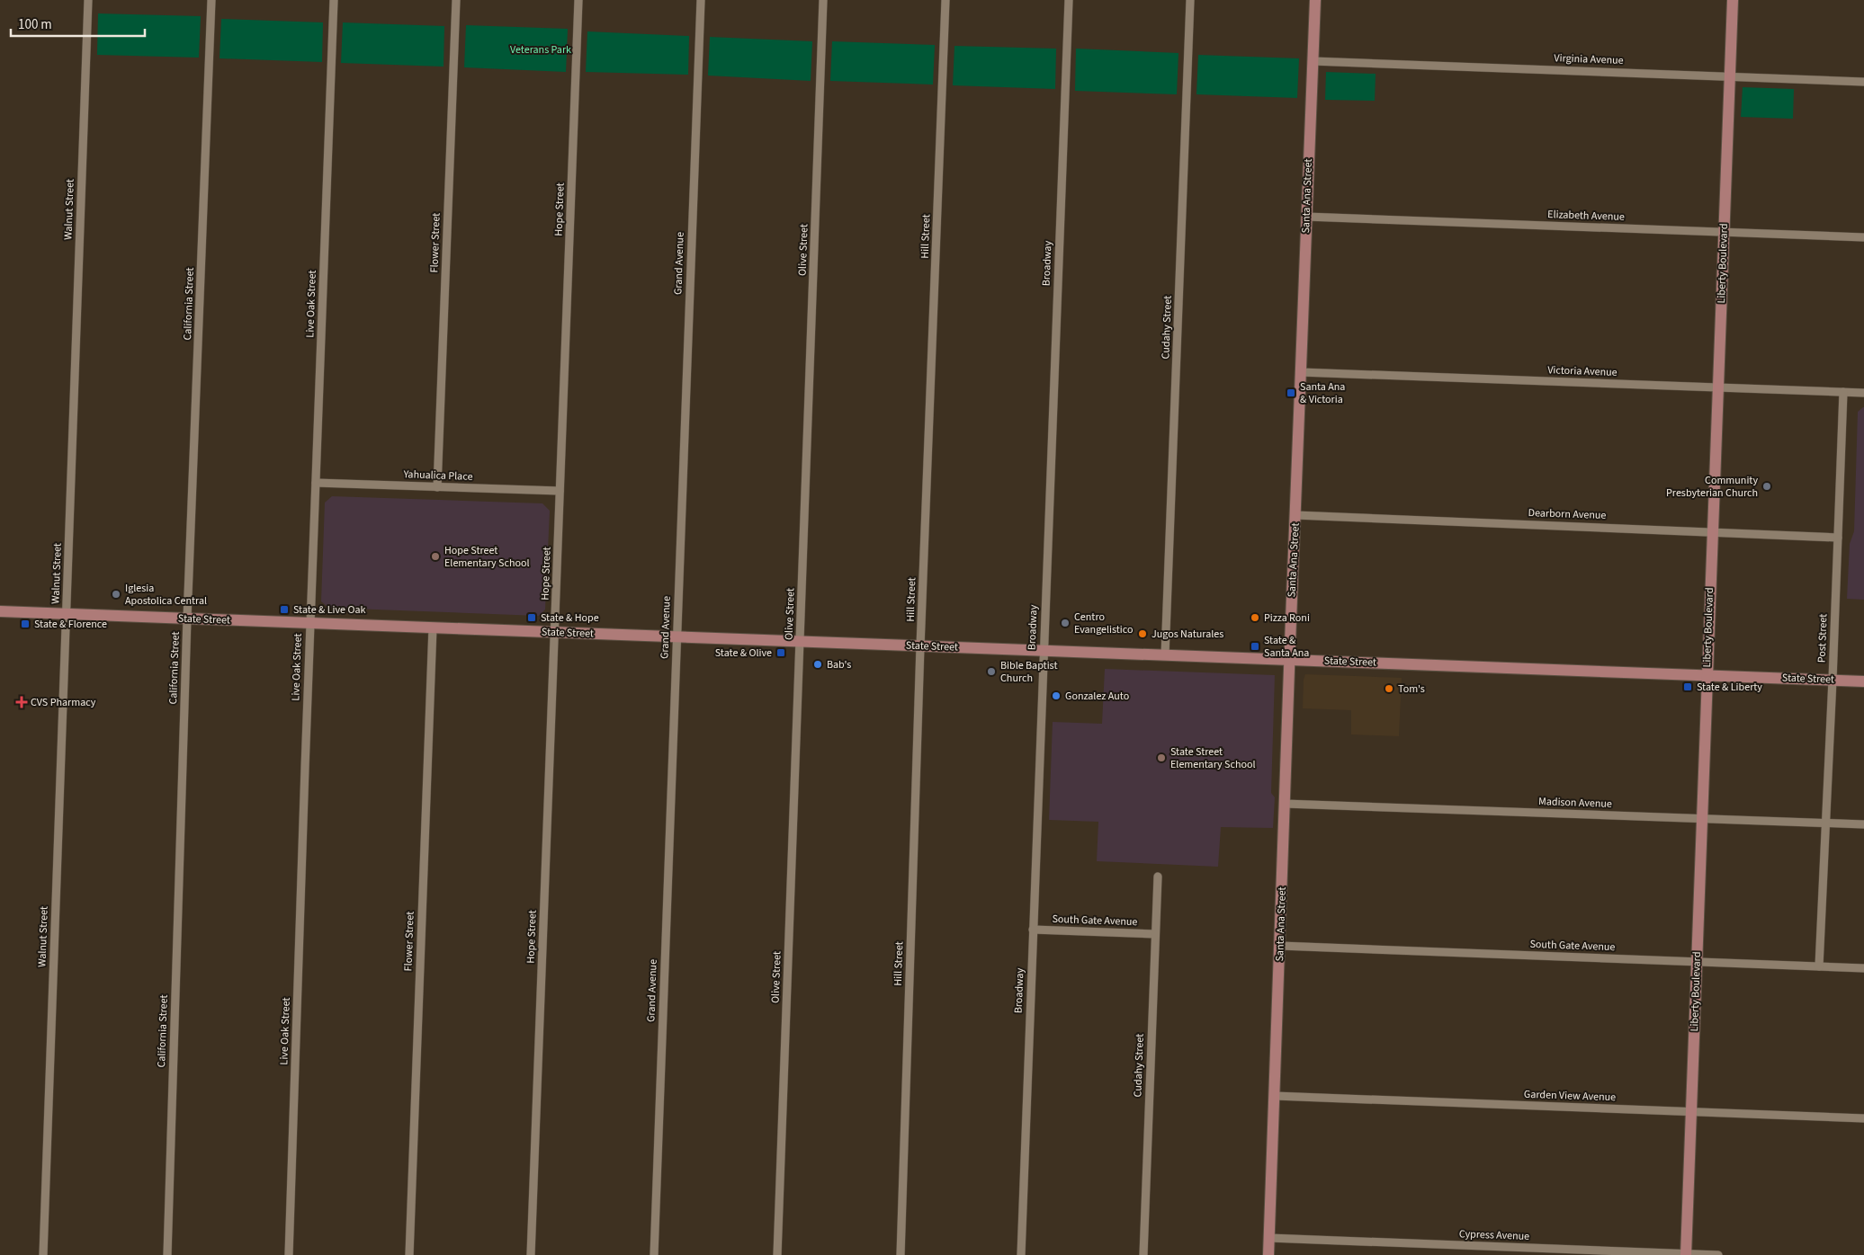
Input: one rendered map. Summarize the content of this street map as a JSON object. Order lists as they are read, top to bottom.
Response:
{
  "streets": {
    "street": [
      "Virginia Avenue",
      "Santa Ana Street",
      "Walnut Street",
      "Hope Street",
      "Elizabeth Avenue",
      "Hill Street",
      "Flower Street",
      "Olive Street",
      "Grand Avenue",
      "Broadway",
      "Liberty Boulevard",
      "California Street",
      "Live Oak Street",
      "Cudahy Street",
      "Victoria Avenue",
      "Yahualica Place",
      "Dearborn Avenue",
      "State Street",
      "Post Street",
      "Madison Avenue",
      "South Gate Avenue",
      "Garden View Avenue",
      "Cypress Avenue"
    ]
  },
  "crossings": [
    ["Virginia Avenue", "Santa Ana Street"],
    ["Virginia Avenue", "Liberty Boulevard"],
    ["Santa Ana Street", "Elizabeth Avenue"],
    ["Santa Ana Street", "Victoria Avenue"],
    ["Santa Ana Street", "Dearborn Avenue"],
    ["Santa Ana Street", "State Street"],
    ["Santa Ana Street", "Madison Avenue"],
    ["Santa Ana Street", "South Gate Avenue"],
    ["Santa Ana Street", "Garden View Avenue"],
    ["Santa Ana Street", "Cypress Avenue"],
    ["Walnut Street", "State Street"],
    ["Hope Street", "Yahualica Place"],
    ["Hope Street", "State Street"],
    ["Elizabeth Avenue", "Liberty Boulevard"],
    ["Hill Street", "State Street"],
    ["Flower Street", "Yahualica Place"],
    ["Flower Street", "State Street"],
    ["Olive Street", "State Street"],
    ["Grand Avenue", "State Street"],
    ["Broadway", "State Street"],
    ["Broadway", "South Gate Avenue"],
    ["Liberty Boulevard", "Victoria Avenue"],
    ["Liberty Boulevard", "Dearborn Avenue"],
    ["Liberty Boulevard", "State Street"],
    ["Liberty Boulevard", "Madison Avenue"],
    ["Liberty Boulevard", "South Gate Avenue"],
    ["Liberty Boulevard", "Garden View Avenue"],
    ["Liberty Boulevard", "Cypress Avenue"],
    ["California Street", "State Street"],
    ["Live Oak Street", "Yahualica Place"],
    ["Live Oak Street", "State Street"],
    ["Cudahy Street", "State Street"],
    ["Cudahy Street", "South Gate Avenue"],
    ["Victoria Avenue", "Post Street"],
    ["Dearborn Avenue", "Post Street"],
    ["State Street", "Post Street"],
    ["Post Street", "Madison Avenue"],
    ["Post Street", "South Gate Avenue"]
  ],
  "parks": ["Veterans Park"],
  "places": {
    "transit": [
      "Santa Ana & Victoria",
      "State & Live Oak",
      "State & Hope",
      "State & Florence",
      "State & Santa Ana",
      "State & Olive",
      "State & Liberty"
    ],
    "other": [
      "Community Presbyterian Church",
      "Hope Street Elementary School",
      "Iglesia Apostolica Central",
      "Pizza Roni",
      "Centro Evangelistico",
      "Jugos Naturales",
      "Bab's",
      "Bible Baptist Church",
      "Tom's",
      "Gonzalez Auto",
      "State Street Elementary School"
    ],
    "health": ["CVS Pharmacy"]
  },
  "scale_bar": "100 m"
}
